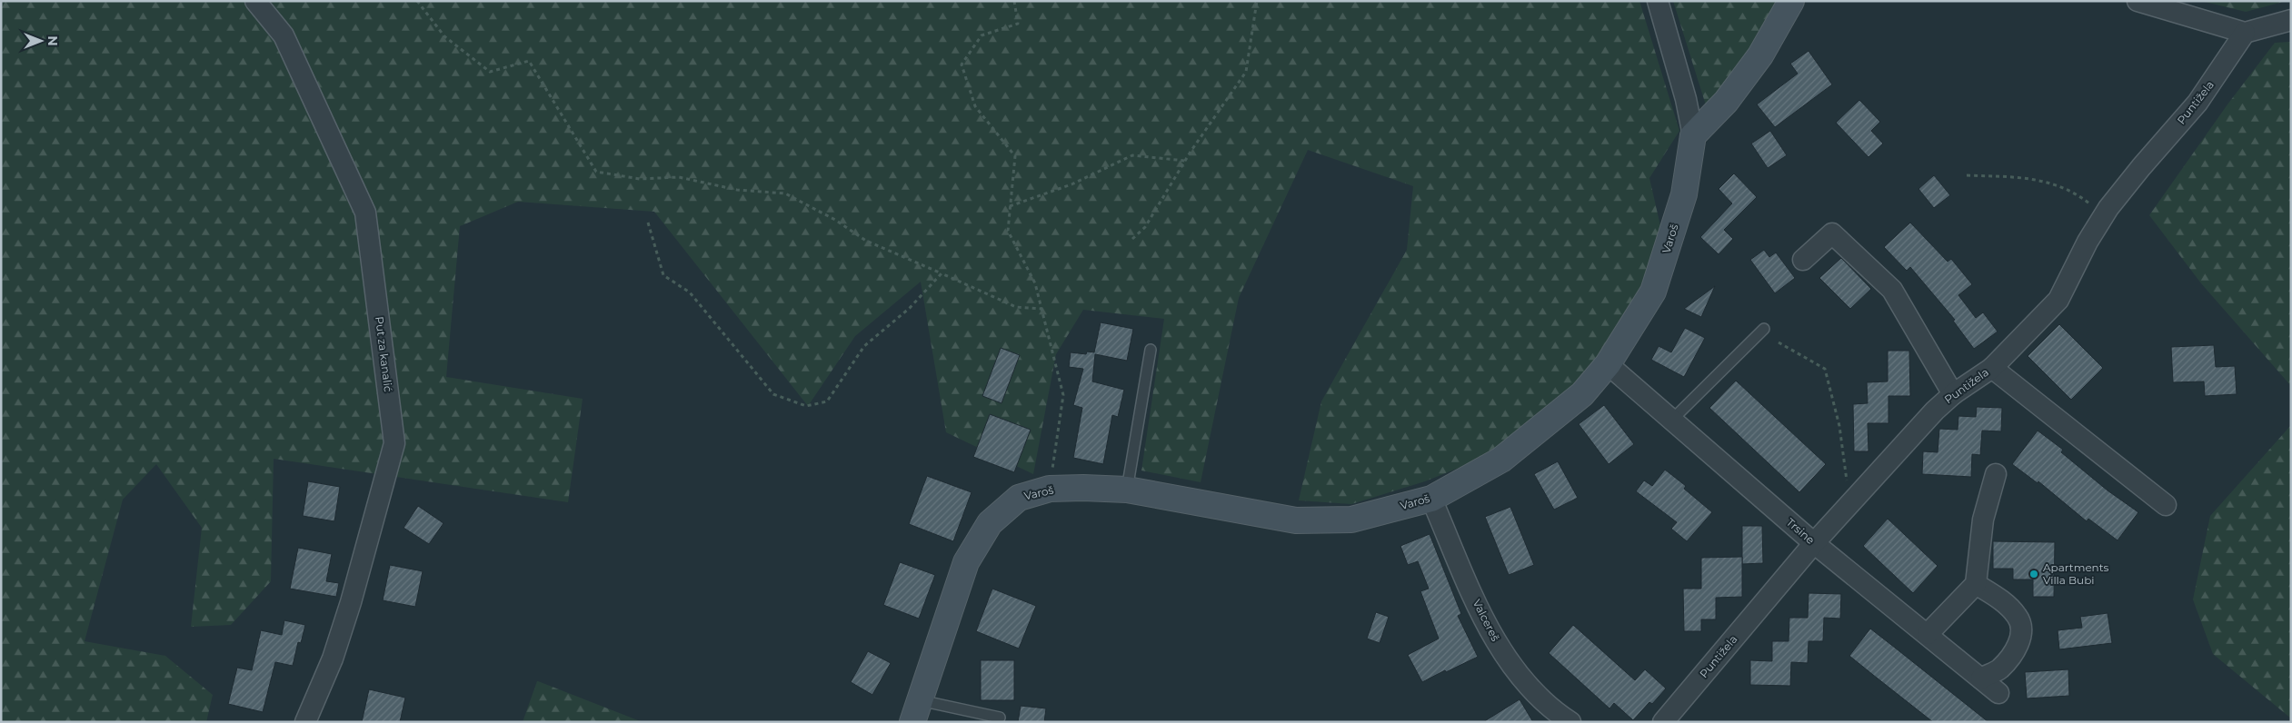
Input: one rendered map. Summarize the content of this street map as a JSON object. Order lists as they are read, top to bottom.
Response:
{
  "streets": {
    "main road": ["Varoš"],
    "street": [
      "Puntižela",
      "Put za kanalić",
      "Trsine",
      "Valcereš"
    ]
  },
  "crossings": [
    ["Puntižela", "Trsine"],
    ["Varoš", "Trsine"],
    ["Varoš", "Valcereš"]
  ],
  "places": ["Apartments Villa Bubi"],
  "north": "right"
}
